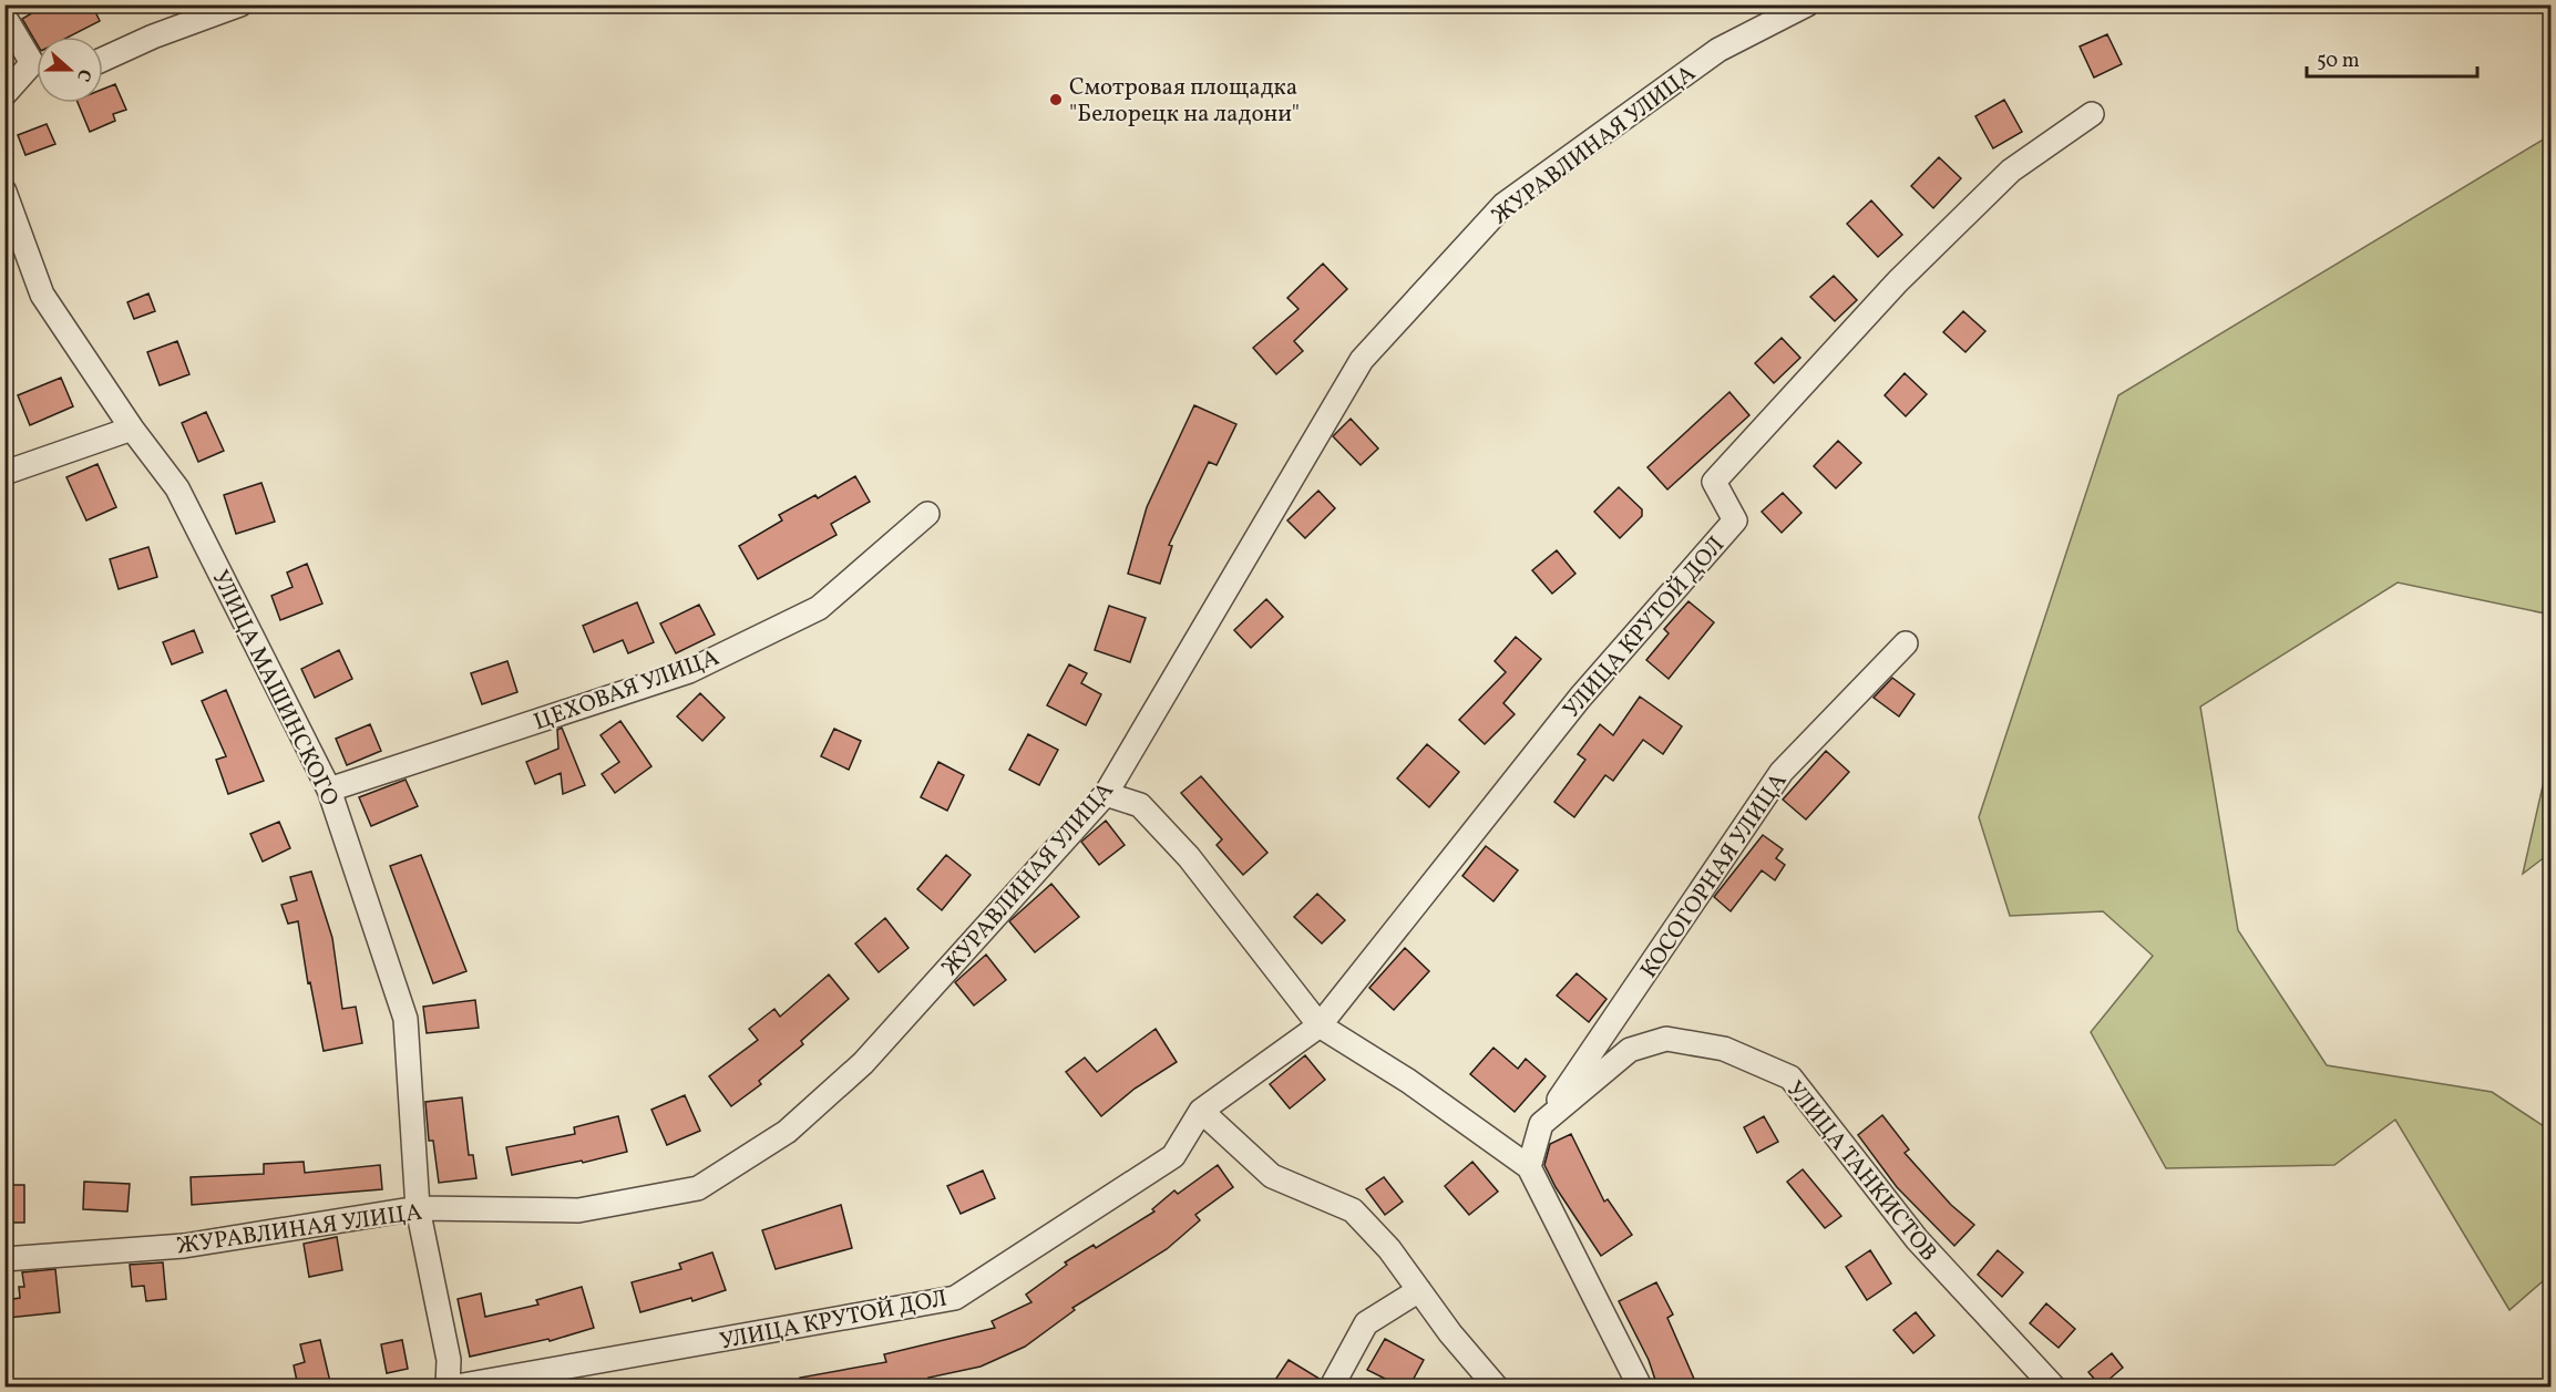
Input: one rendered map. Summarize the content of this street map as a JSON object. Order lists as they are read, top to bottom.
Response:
{
  "streets": {
    "street": [
      "ЖУРАВЛИНАЯ УЛИЦА",
      "УЛИЦА КРУТОЙ ДОЛ",
      "УЛИЦА МАШИНСКОГО",
      "ЦЕХОВАЯ УЛИЦА",
      "КОСОГОРНАЯ УЛИЦА",
      "УЛИЦА ТАНКИСТОВ"
    ]
  },
  "crossings": [
    ["ЖУРАВЛИНАЯ УЛИЦА", "УЛИЦА МАШИНСКОГО"],
    ["УЛИЦА МАШИНСКОГО", "ЦЕХОВАЯ УЛИЦА"],
    ["КОСОГОРНАЯ УЛИЦА", "УЛИЦА ТАНКИСТОВ"]
  ],
  "places": ["Смотровая площадка \"Белорецк на ладони\""],
  "scale_bar": "50 m",
  "north": "right"
}
